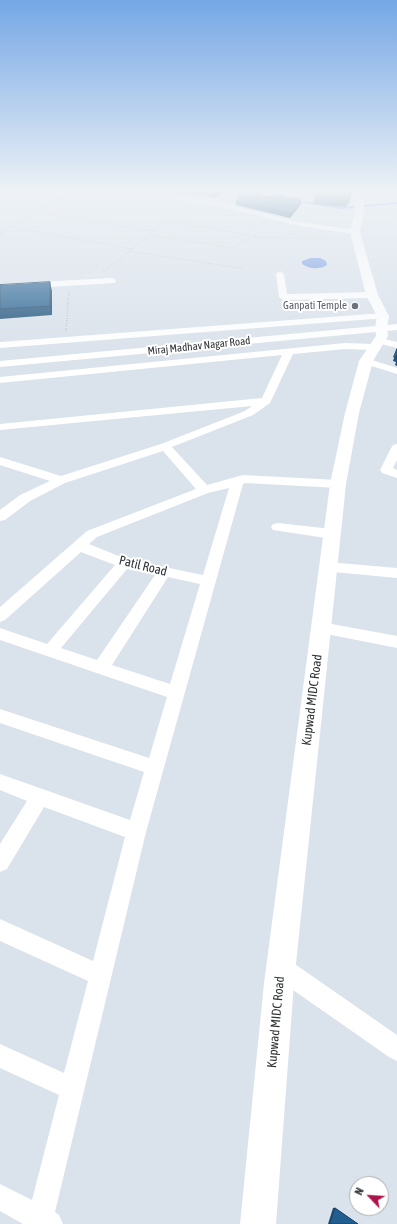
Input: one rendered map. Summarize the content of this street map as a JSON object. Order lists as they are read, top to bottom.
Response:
{
  "streets": {
    "main road": ["Kupwad MIDC Road"],
    "street": ["Miraj Madhav Nagar Road", "Patil Road"]
  },
  "crossings": [
    ["Miraj Madhav Nagar Road", "Kupwad MIDC Road"]
  ],
  "places": ["Ganpati Temple"],
  "north": "top left"
}
